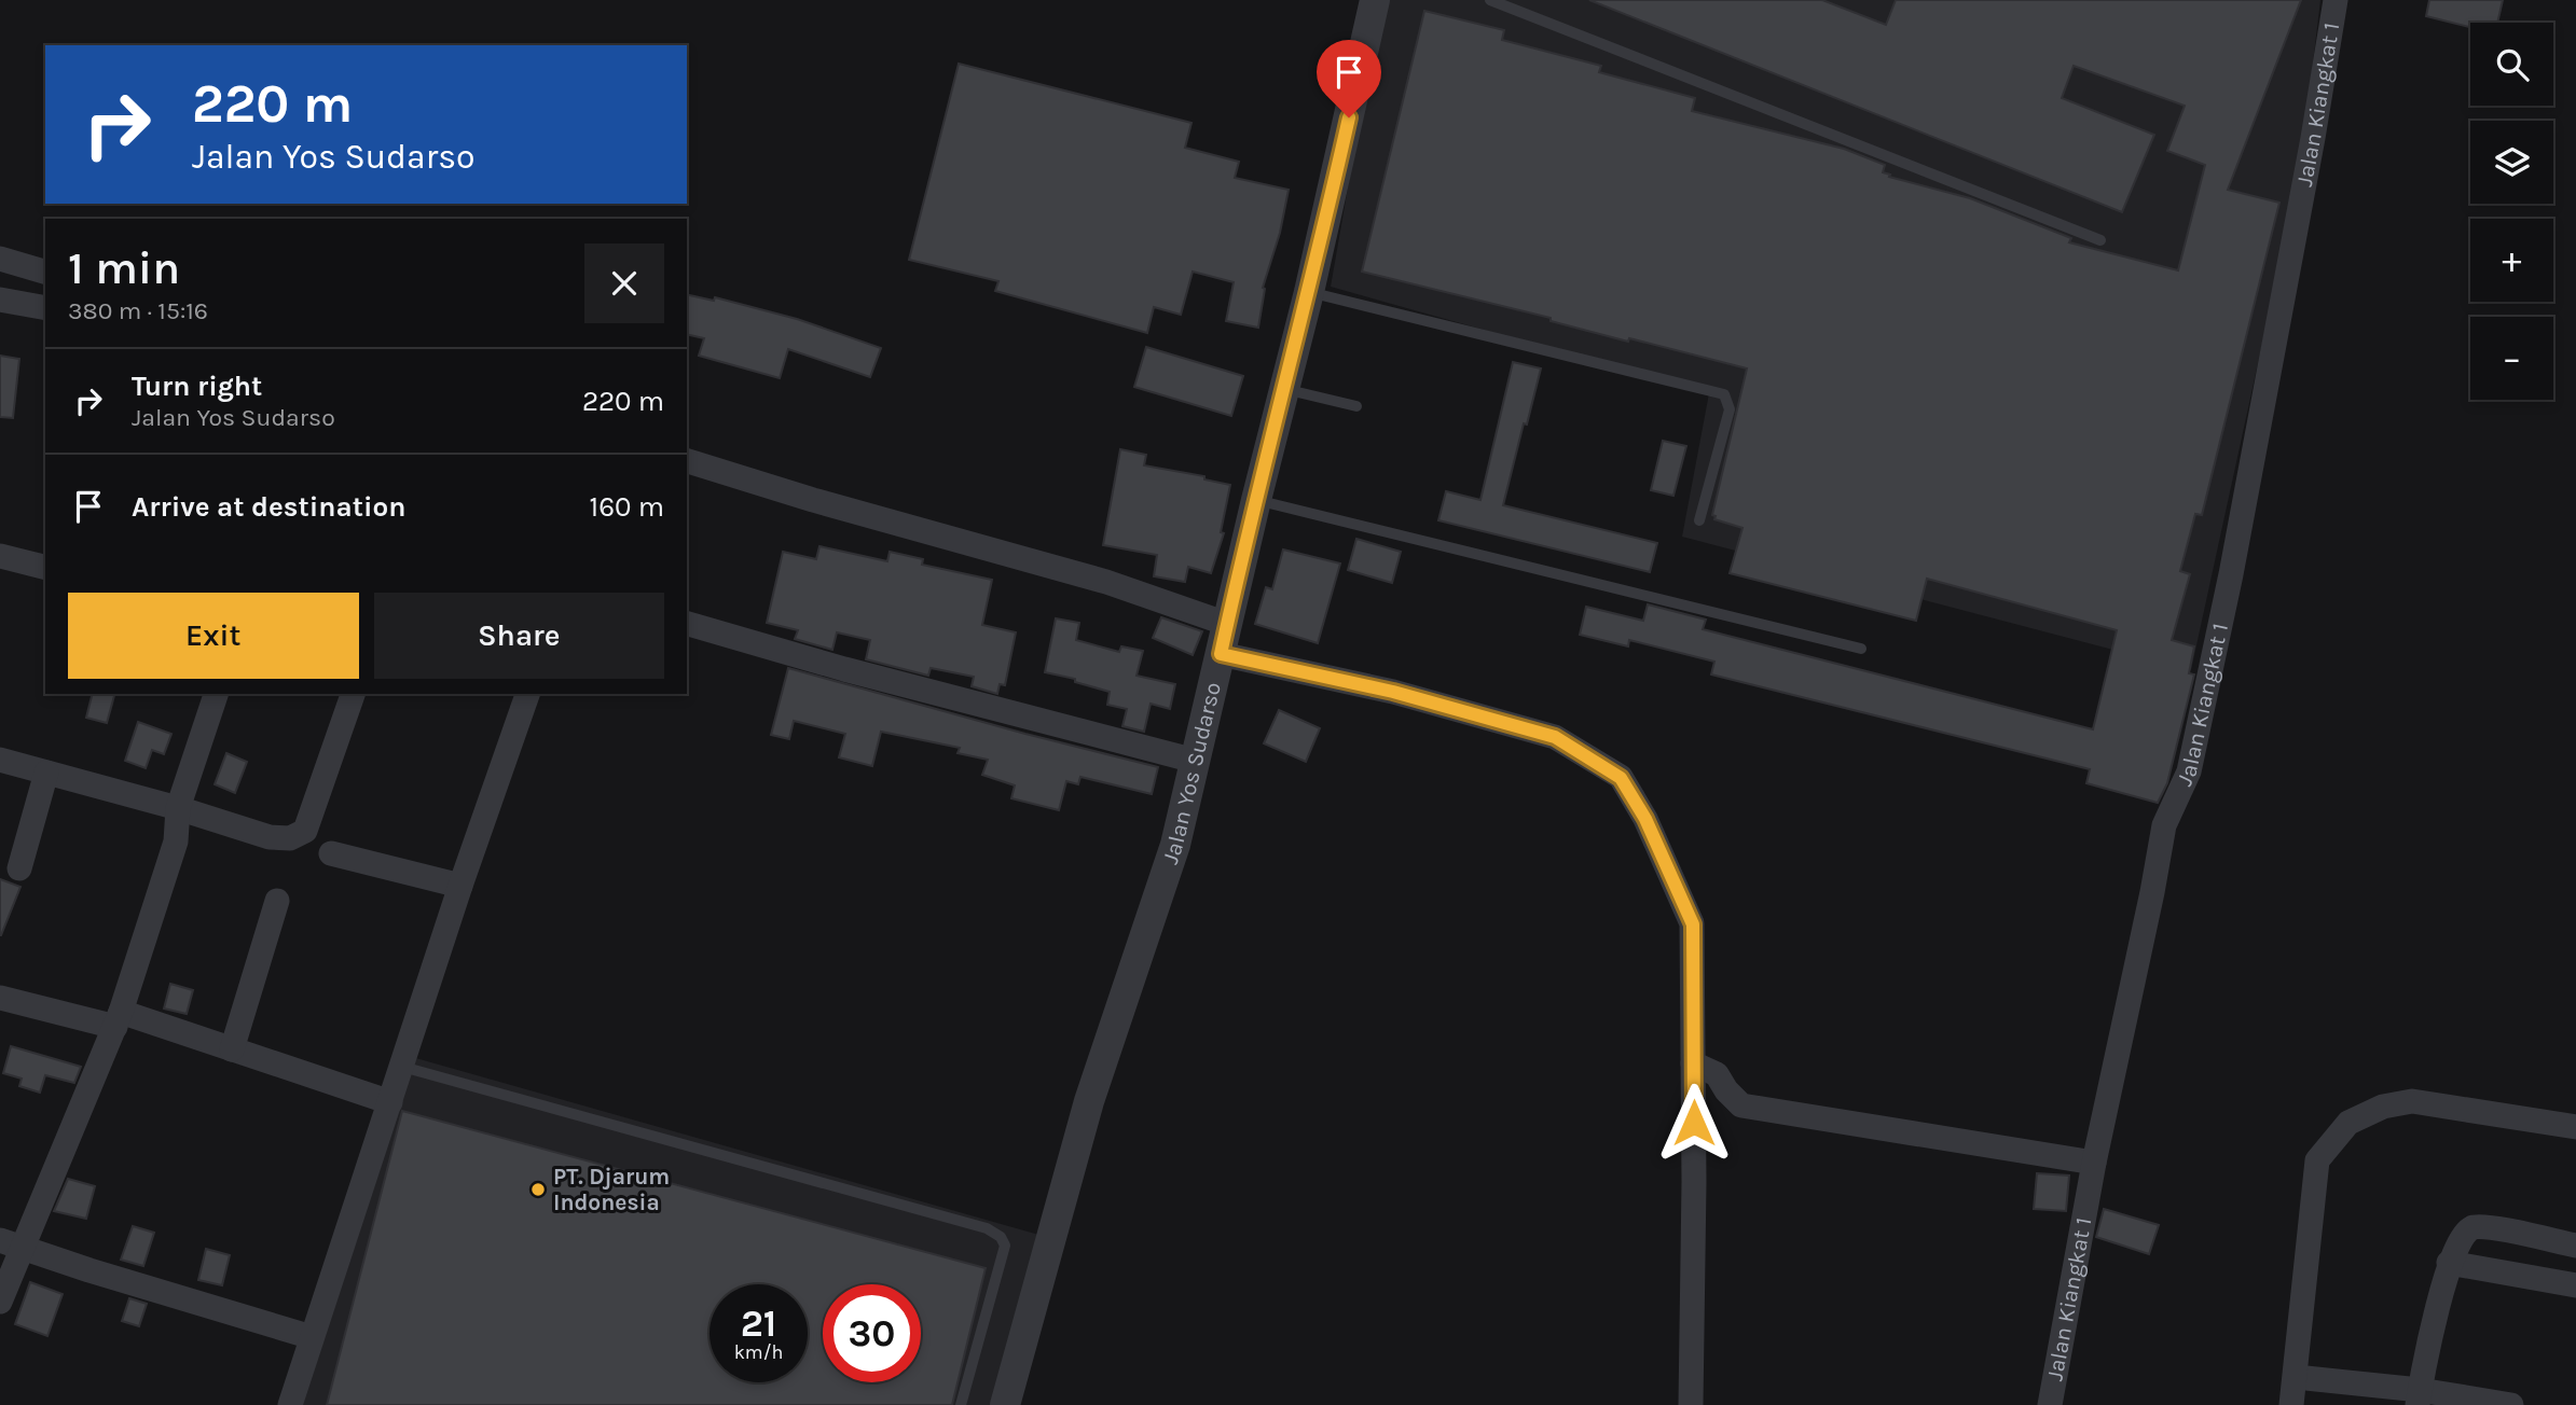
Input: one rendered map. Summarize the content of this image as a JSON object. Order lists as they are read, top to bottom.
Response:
{
  "streets": {
    "street": ["Jalan Kiangkat 1", "Jalan Yos Sudarso"]
  },
  "places": ["PT. Djarum Indonesia"],
  "page": {
    "map_buttons": ["+", "−"],
    "turn": ["220 m", "Jalan Yos Sudarso"],
    "heading": ["1 min", "380 m · 15:16"],
    "list": [
      {
        "name": "Turn right",
        "note": "Jalan Yos Sudarso",
        "value": "220 m"
      },
      {
        "name": "Arrive at destination",
        "value": "160 m"
      }
    ],
    "buttons": ["Exit", "Share"],
    "speed": "21 km/h",
    "limit": "30"
  }
}
